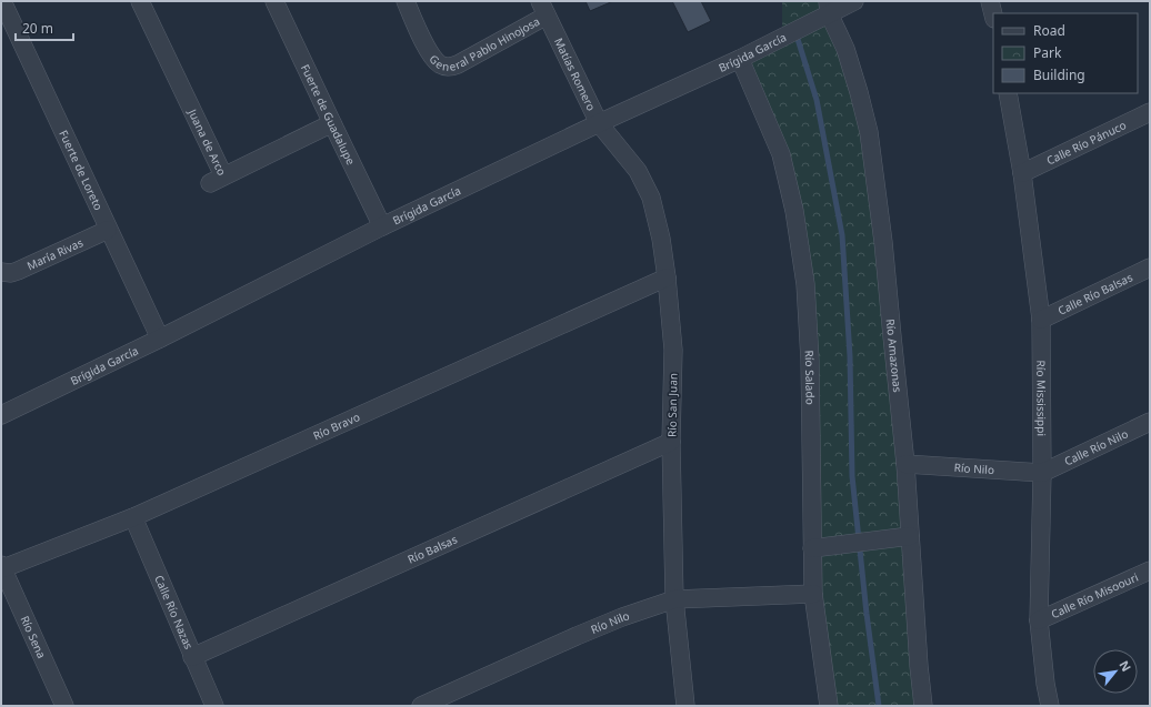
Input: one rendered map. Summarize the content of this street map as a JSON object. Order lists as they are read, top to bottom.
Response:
{
  "streets": {
    "street": [
      "General Pablo Hinojosa",
      "Brígida García",
      "Matías Romero",
      "Fuerte de Guadalupe",
      "Juana de Arco",
      "Calle Río Pánuco",
      "Fuerte de Loreto",
      "María Rivas",
      "Calle Río Balsas",
      "Río Amazonas",
      "Río Salado",
      "Río Mississippi",
      "Río San Juan",
      "Río Bravo",
      "Calle Río Nilo",
      "Río Nilo",
      "Río Balsas",
      "Calle Río Misoouri",
      "Calle Río Nazas",
      "Río Sena"
    ]
  },
  "crossings": [
    ["General Pablo Hinojosa", "Matías Romero"],
    ["Brígida García", "Matías Romero"],
    ["Brígida García", "Fuerte de Guadalupe"],
    ["Brígida García", "Fuerte de Loreto"],
    ["Brígida García", "Río Amazonas"],
    ["Brígida García", "Río Salado"],
    ["Brígida García", "Río San Juan"],
    ["Matías Romero", "Río San Juan"],
    ["Fuerte de Guadalupe", "Juana de Arco"],
    ["Calle Río Pánuco", "Río Mississippi"],
    ["Fuerte de Loreto", "María Rivas"],
    ["Calle Río Balsas", "Río Mississippi"],
    ["Río Amazonas", "Río Nilo"],
    ["Río Salado", "Río Nilo"],
    ["Río Mississippi", "Calle Río Nilo"],
    ["Río Mississippi", "Río Nilo"],
    ["Río Mississippi", "Calle Río Misoouri"],
    ["Río San Juan", "Río Bravo"],
    ["Río San Juan", "Río Nilo"],
    ["Río San Juan", "Río Balsas"],
    ["Río Bravo", "Calle Río Nazas"],
    ["Río Bravo", "Río Sena"],
    ["Calle Río Nilo", "Río Nilo"],
    ["Río Balsas", "Calle Río Nazas"]
  ],
  "legend": ["Road", "Park", "Building"],
  "scale_bar": "20 m",
  "north": "top right"
}
